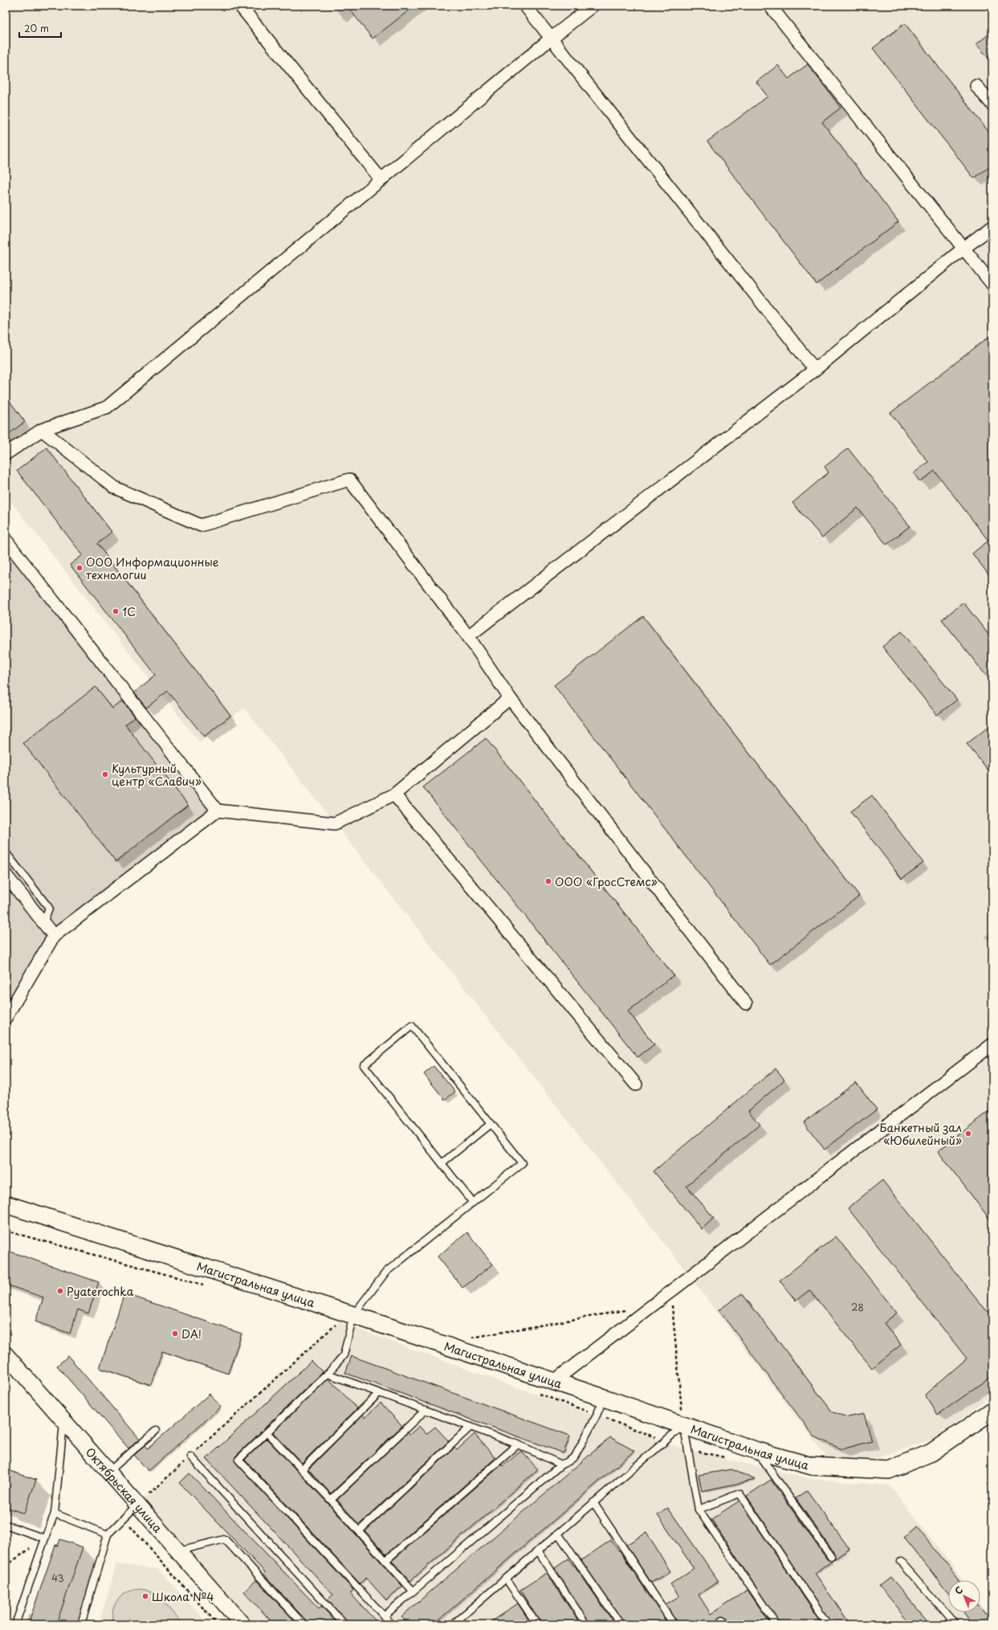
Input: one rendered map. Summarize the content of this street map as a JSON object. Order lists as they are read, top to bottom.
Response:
{
  "streets": {
    "main road": ["Магистральная улица"],
    "street": ["Октябрьская улица"]
  },
  "places": [
    "ООО Информационные технологии",
    "1С",
    "Культурный центр «Славич»",
    "ООО «ГросСтемс»",
    "Банкетный зал «Юбилейный»",
    "Pyaterochka",
    "DA!",
    "Школа №4"
  ],
  "house_numbers": ["28", "43"],
  "scale_bar": "20 m",
  "north": "top left"
}
